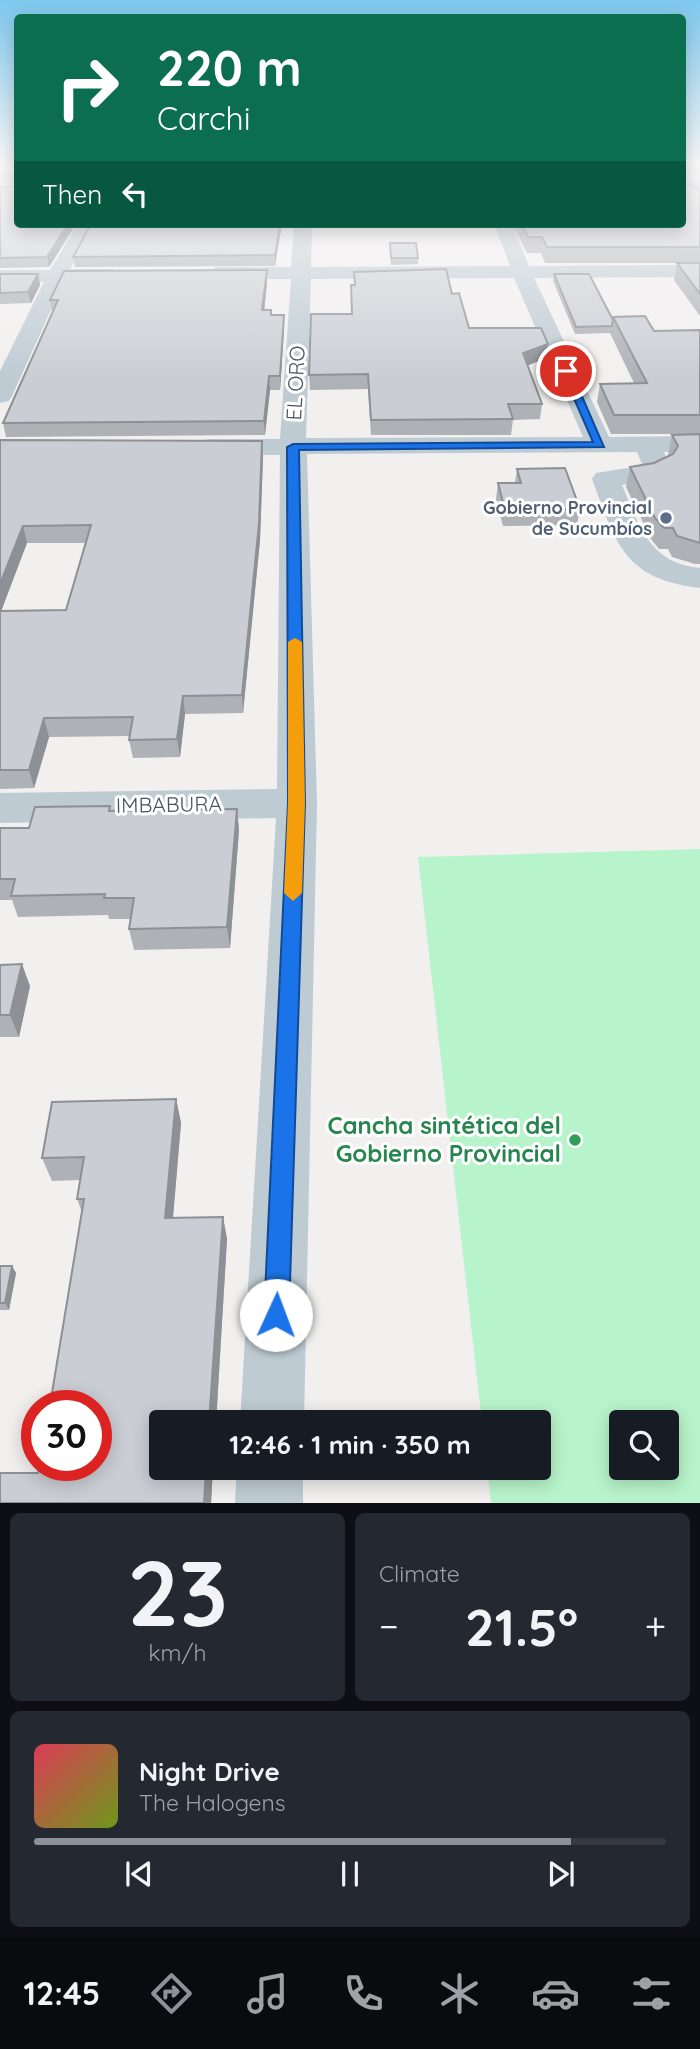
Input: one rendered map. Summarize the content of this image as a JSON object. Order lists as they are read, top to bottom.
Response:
{
  "streets": {
    "street": ["EL ORO", "IMBABURA"]
  },
  "crossings": [
    ["EL ORO", "IMBABURA"]
  ],
  "places": ["Gobierno Provincial de Sucumbíos", "Cancha sintética del Gobierno Provincial"],
  "page": {
    "turn": ["220 m", "Carchi"],
    "then": "Then",
    "limit": "30",
    "trip": "12:46 · 1 min · 350 m",
    "tile": [
      ["23", "km/h"],
      "Climate"
    ],
    "heat": ["−", "21.5°", "+"],
    "song": ["Night Drive", "The Halogens"],
    "tabs": "12:45"
  }
}
